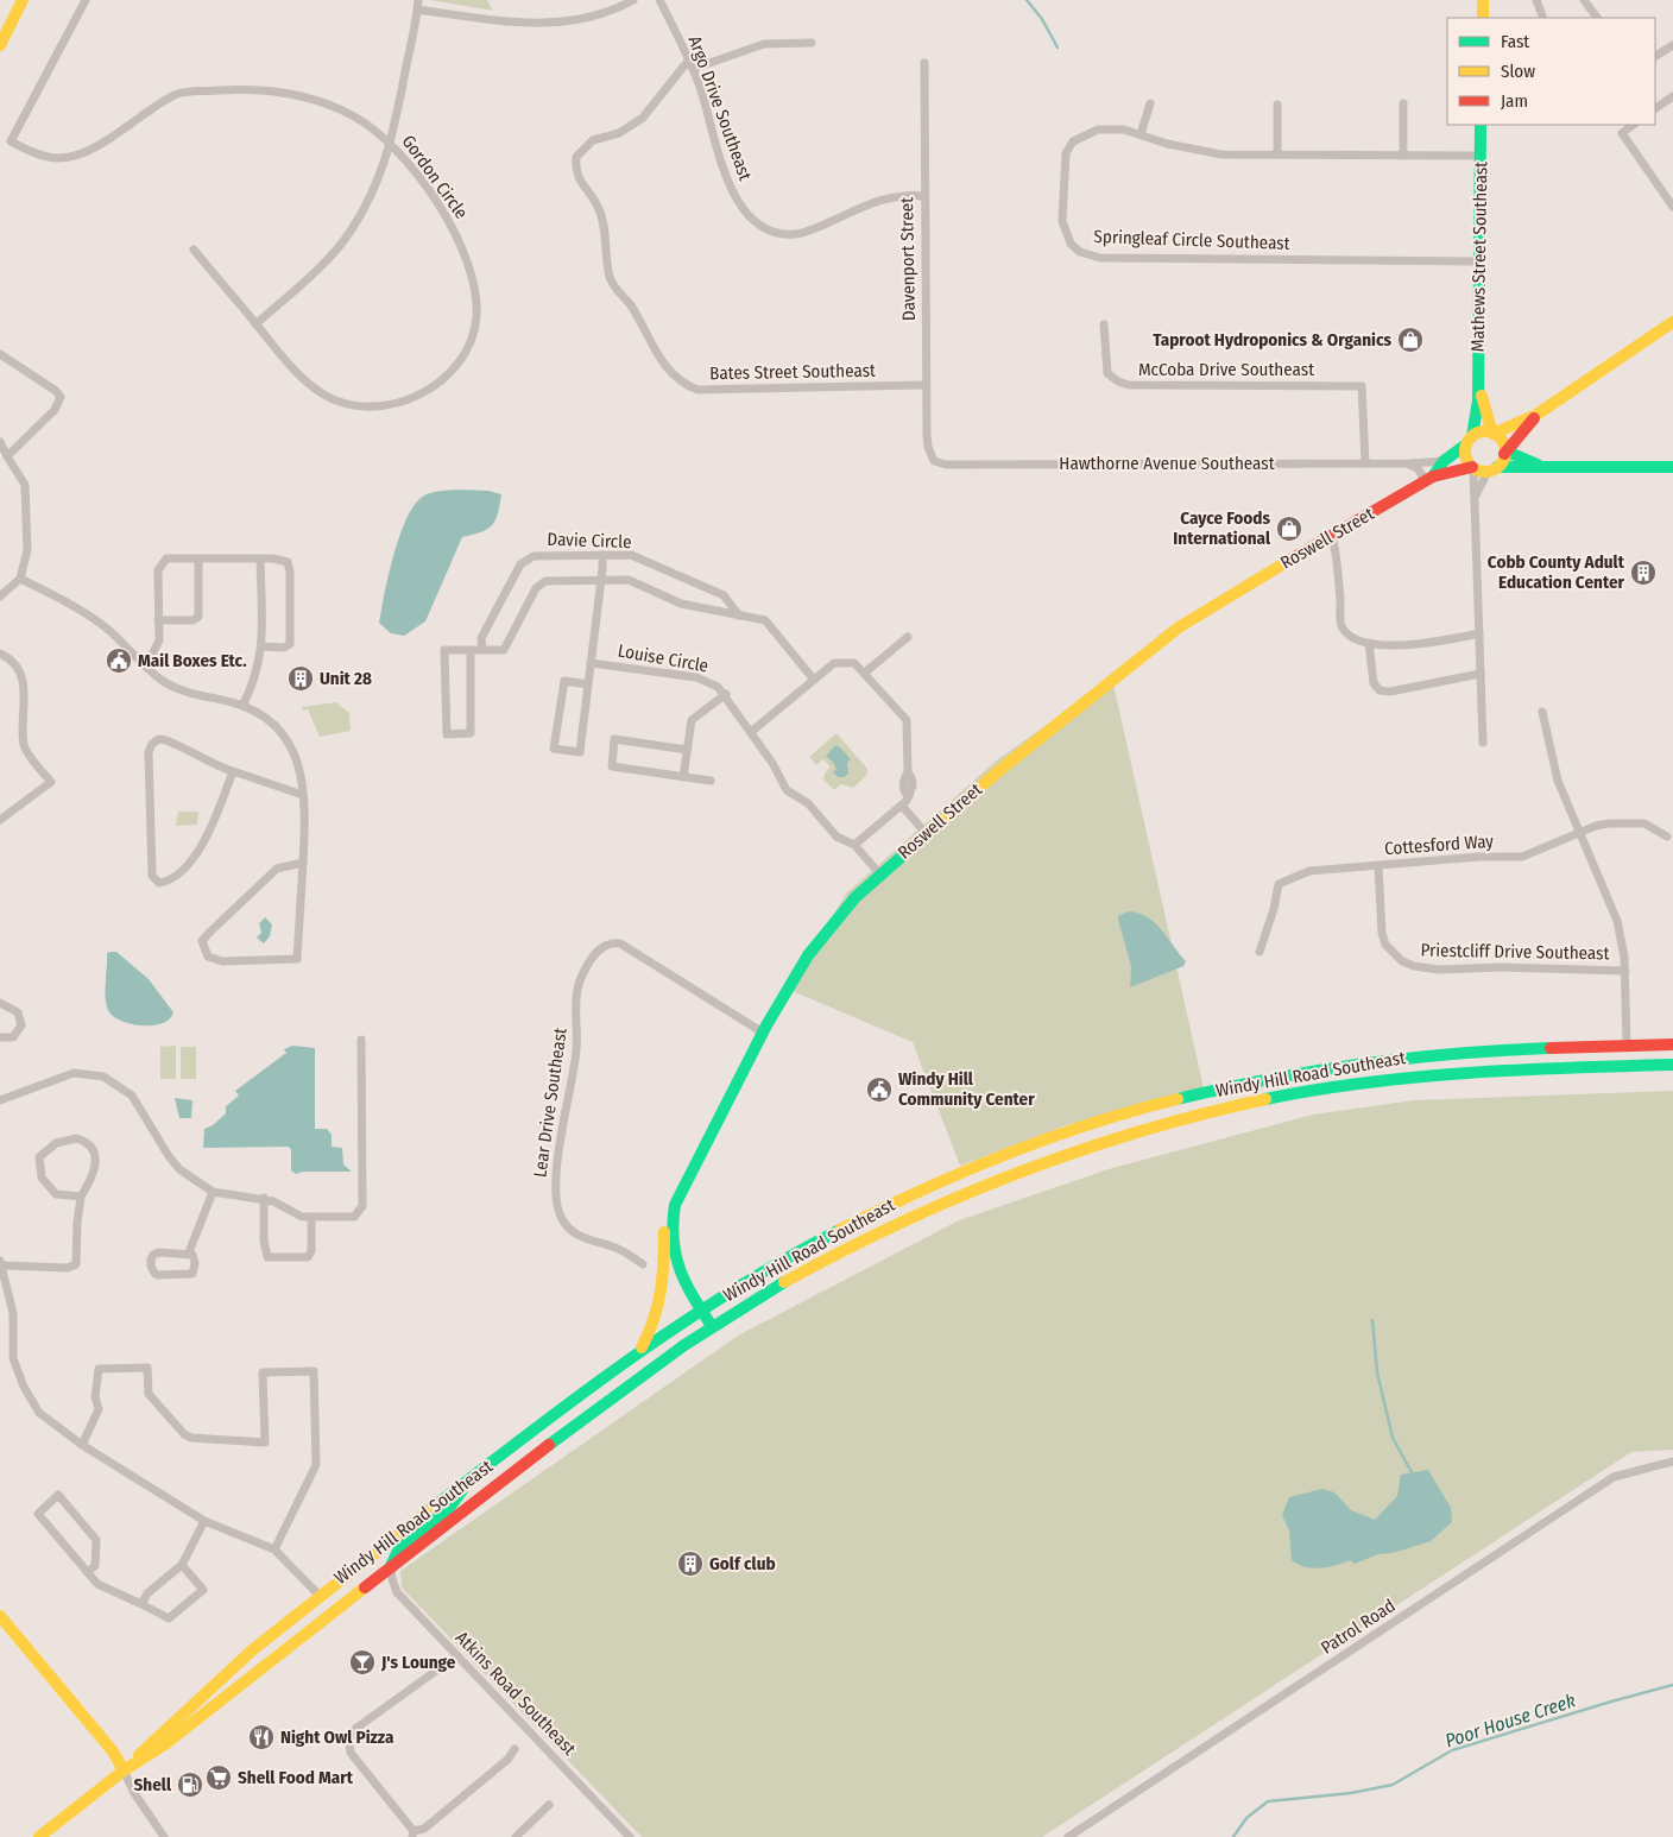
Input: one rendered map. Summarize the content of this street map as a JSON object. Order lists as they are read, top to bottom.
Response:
{
  "streets": {
    "main road": ["Mathews Street Southeast", "Roswell Street", "Windy Hill Road Southeast"],
    "street": [
      "Argo Drive Southeast",
      "Gordon Circle",
      "Springleaf Circle Southeast",
      "Davenport Street",
      "McCoba Drive Southeast",
      "Bates Street Southeast",
      "Hawthorne Avenue Southeast",
      "Davie Circle",
      "Louise Circle",
      "Cottesford Way",
      "Priestcliff Drive Southeast",
      "Lear Drive Southeast",
      "Patrol Road",
      "Atkins Road Southeast"
    ]
  },
  "crossings": [
    ["Argo Drive Southeast", "Davenport Street"],
    ["Argo Drive Southeast", "Bates Street Southeast"],
    ["Springleaf Circle Southeast", "Mathews Street Southeast"],
    ["Mathews Street Southeast", "Roswell Street"],
    ["Davenport Street", "Bates Street Southeast"],
    ["Davenport Street", "Hawthorne Avenue Southeast"],
    ["McCoba Drive Southeast", "Hawthorne Avenue Southeast"],
    ["Hawthorne Avenue Southeast", "Roswell Street"],
    ["Roswell Street", "Windy Hill Road Southeast"],
    ["Roswell Street", "Lear Drive Southeast"],
    ["Cottesford Way", "Priestcliff Drive Southeast"],
    ["Windy Hill Road Southeast", "Atkins Road Southeast"]
  ],
  "water": ["Poor House Creek"],
  "places": {
    "shop": ["Taproot Hydroponics & Organics", "Cayce Foods International"],
    "building": ["Cobb County Adult Education Center", "Unit 28", "Golf club"],
    "public building": ["Mail Boxes Etc.", "Windy Hill Community Center"],
    "bar": ["J's Lounge"],
    "restaurant": ["Night Owl Pizza"],
    "supermarket": ["Shell Food Mart"],
    "fuel station": ["Shell"]
  },
  "legend": ["Fast", "Slow", "Jam"]
}
